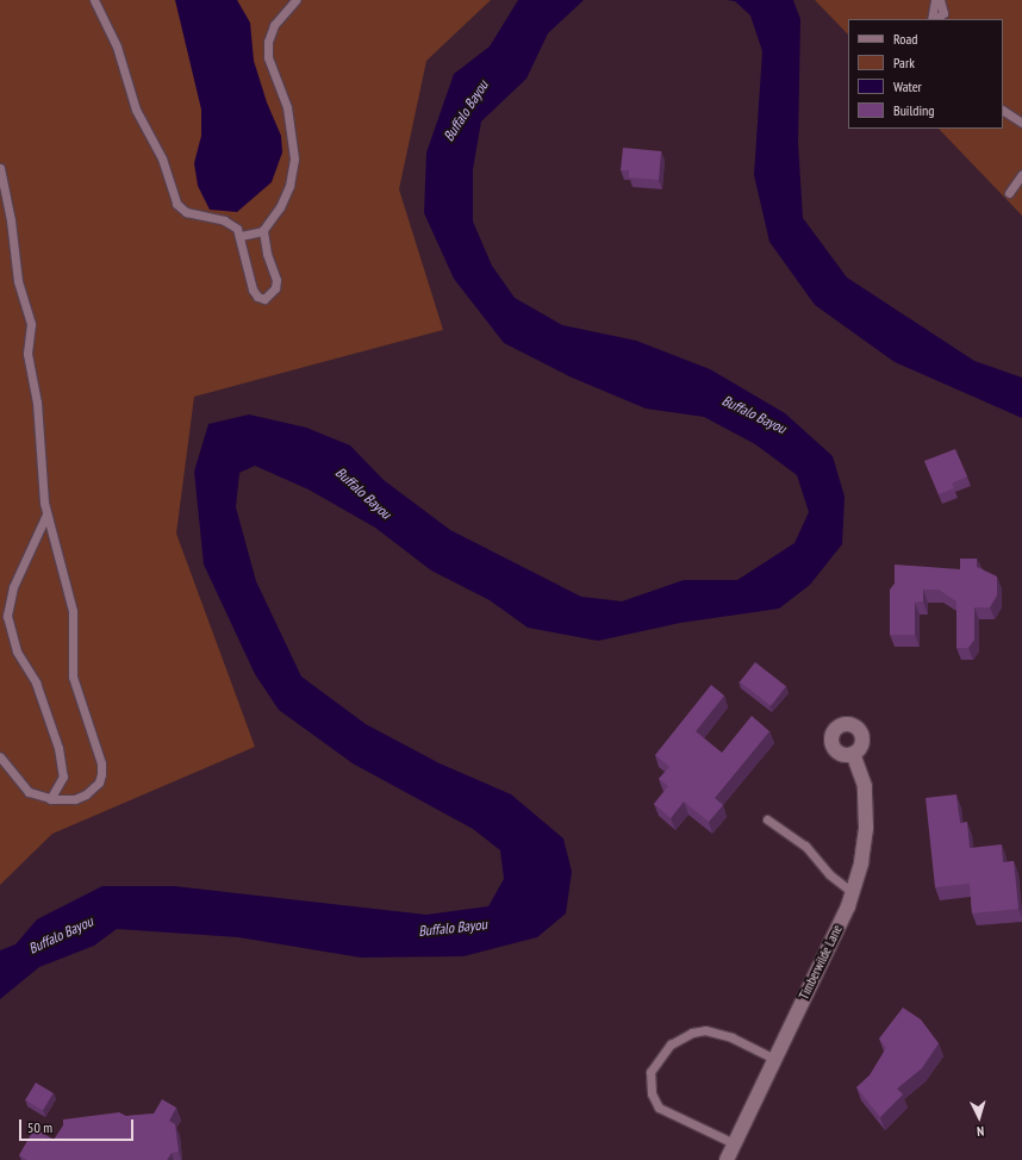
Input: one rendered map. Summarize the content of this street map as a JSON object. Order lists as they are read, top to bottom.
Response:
{
  "streets": {
    "street": ["Timberwilde Lane"]
  },
  "water": ["Buffalo Bayou"],
  "legend": [
    "Road",
    "Park",
    "Water",
    "Building"
  ],
  "scale_bar": "50 m",
  "north": "bottom"
}
